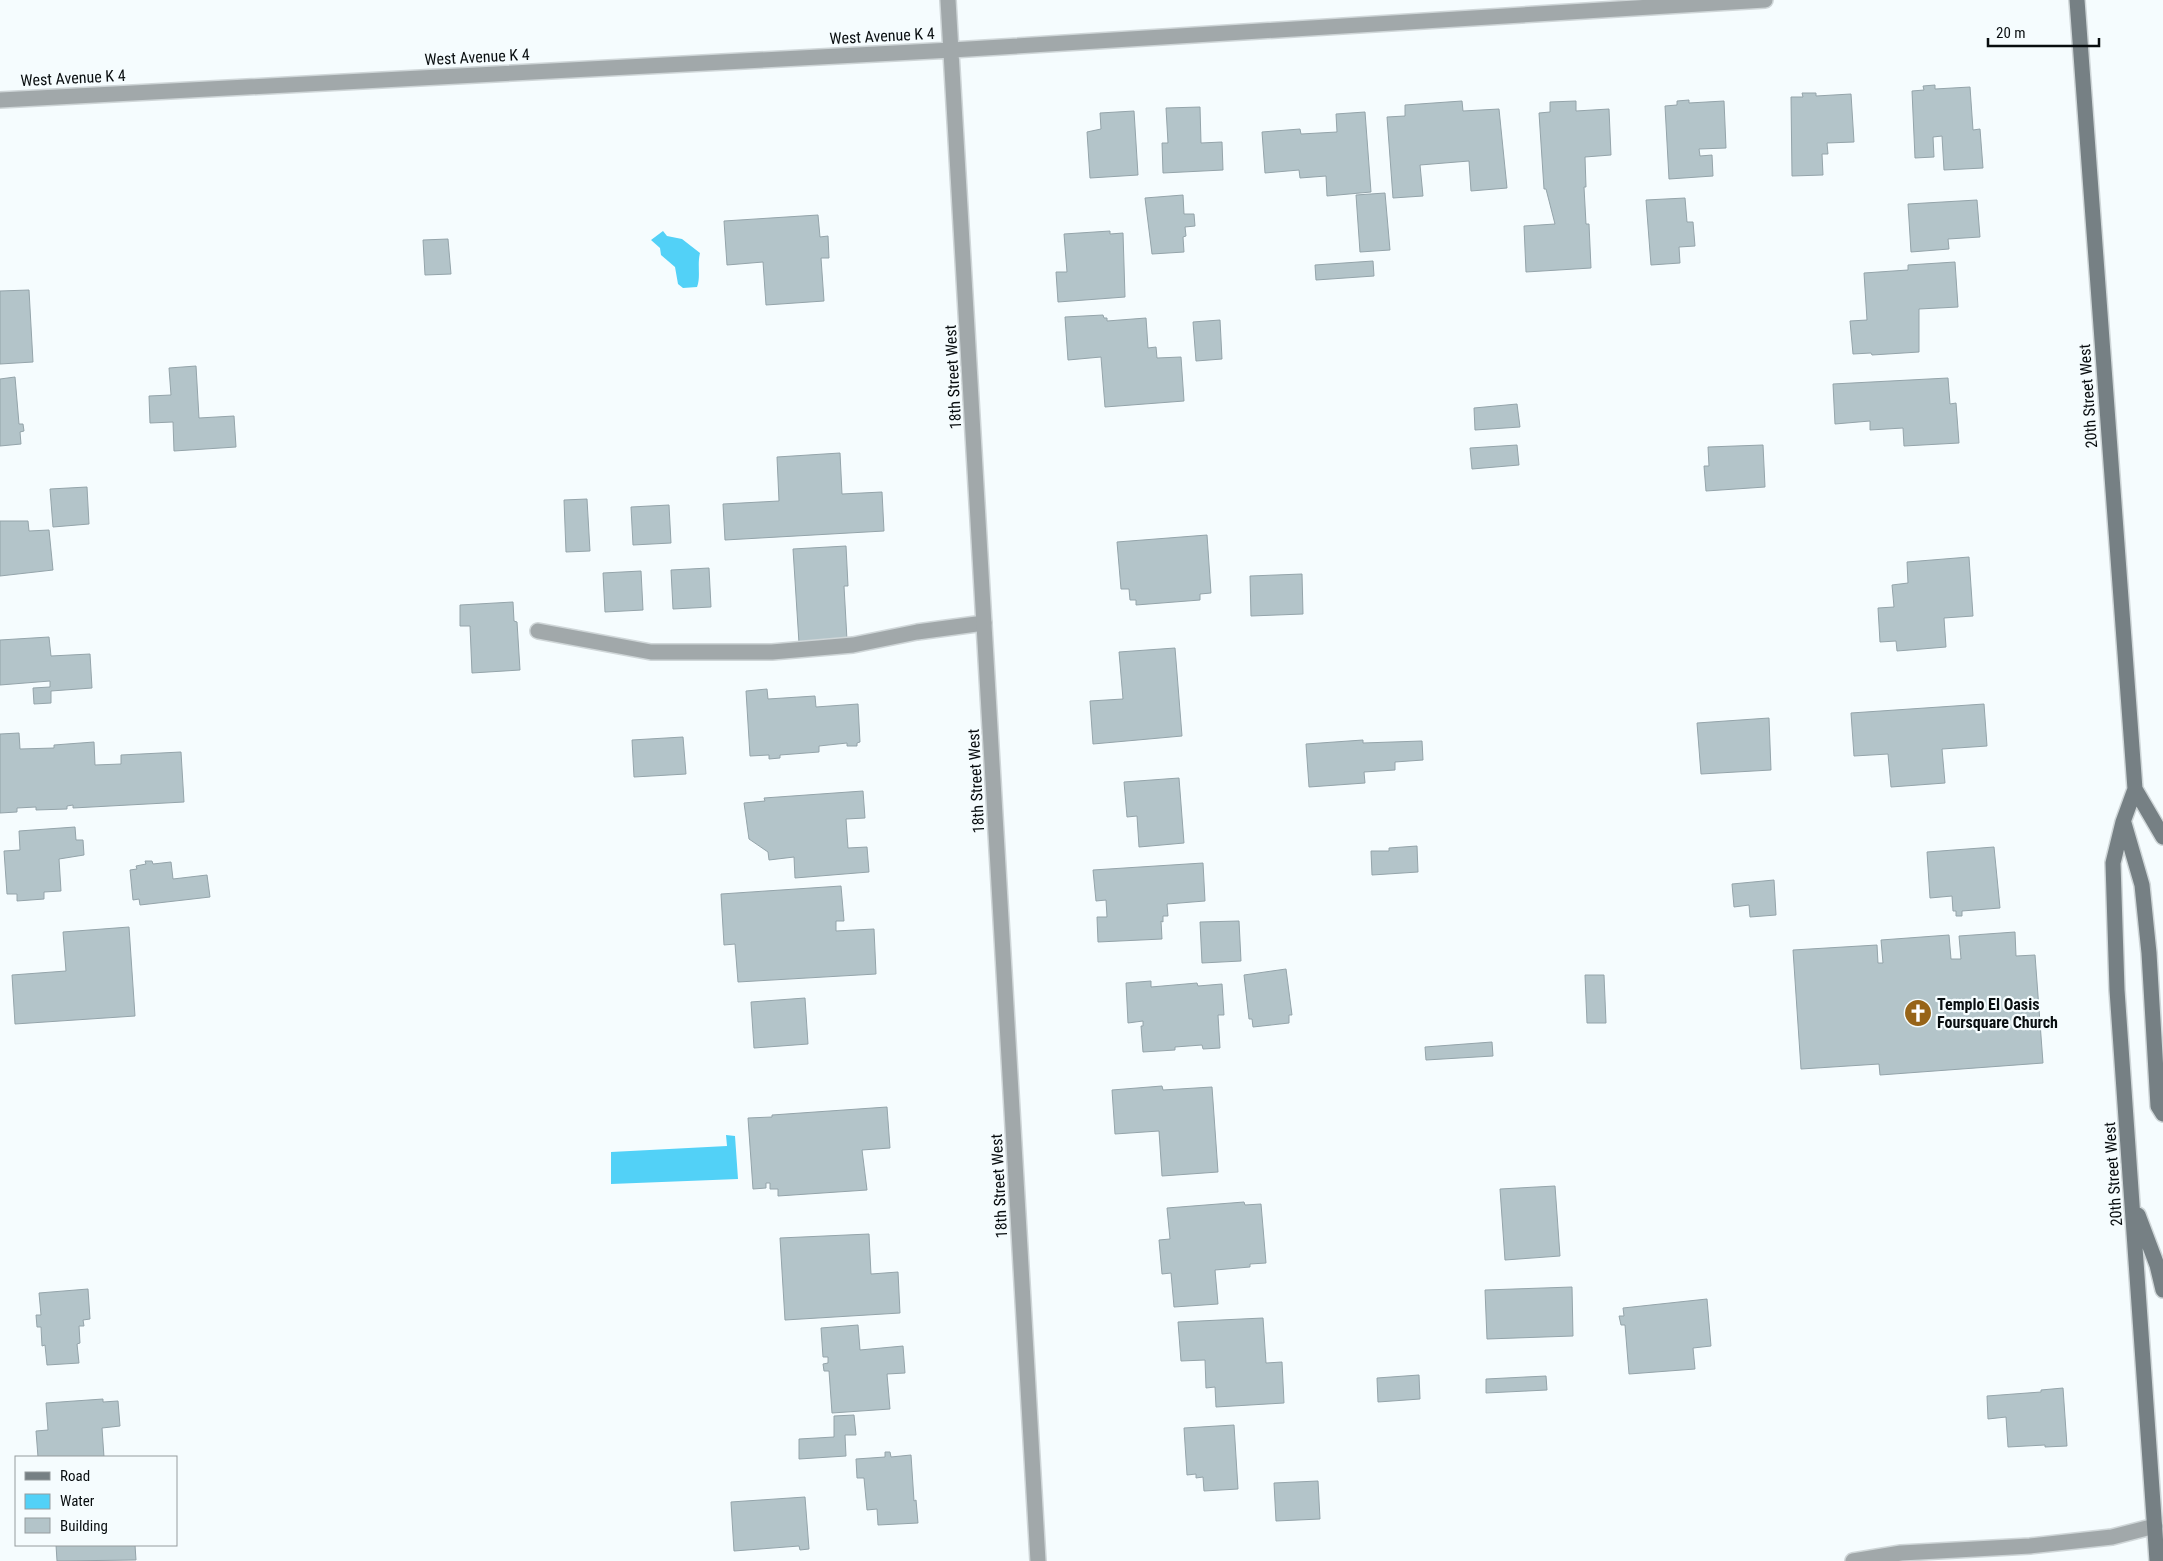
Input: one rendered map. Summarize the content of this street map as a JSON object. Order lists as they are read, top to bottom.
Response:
{
  "streets": {
    "main road": ["20th Street West"],
    "street": ["West Avenue K 4", "18th Street West"]
  },
  "crossings": [
    ["West Avenue K 4", "18th Street West"]
  ],
  "places": {
    "church": ["Templo El Oasis Foursquare Church"]
  },
  "legend": ["Road", "Water", "Building"],
  "scale_bar": "20 m"
}
